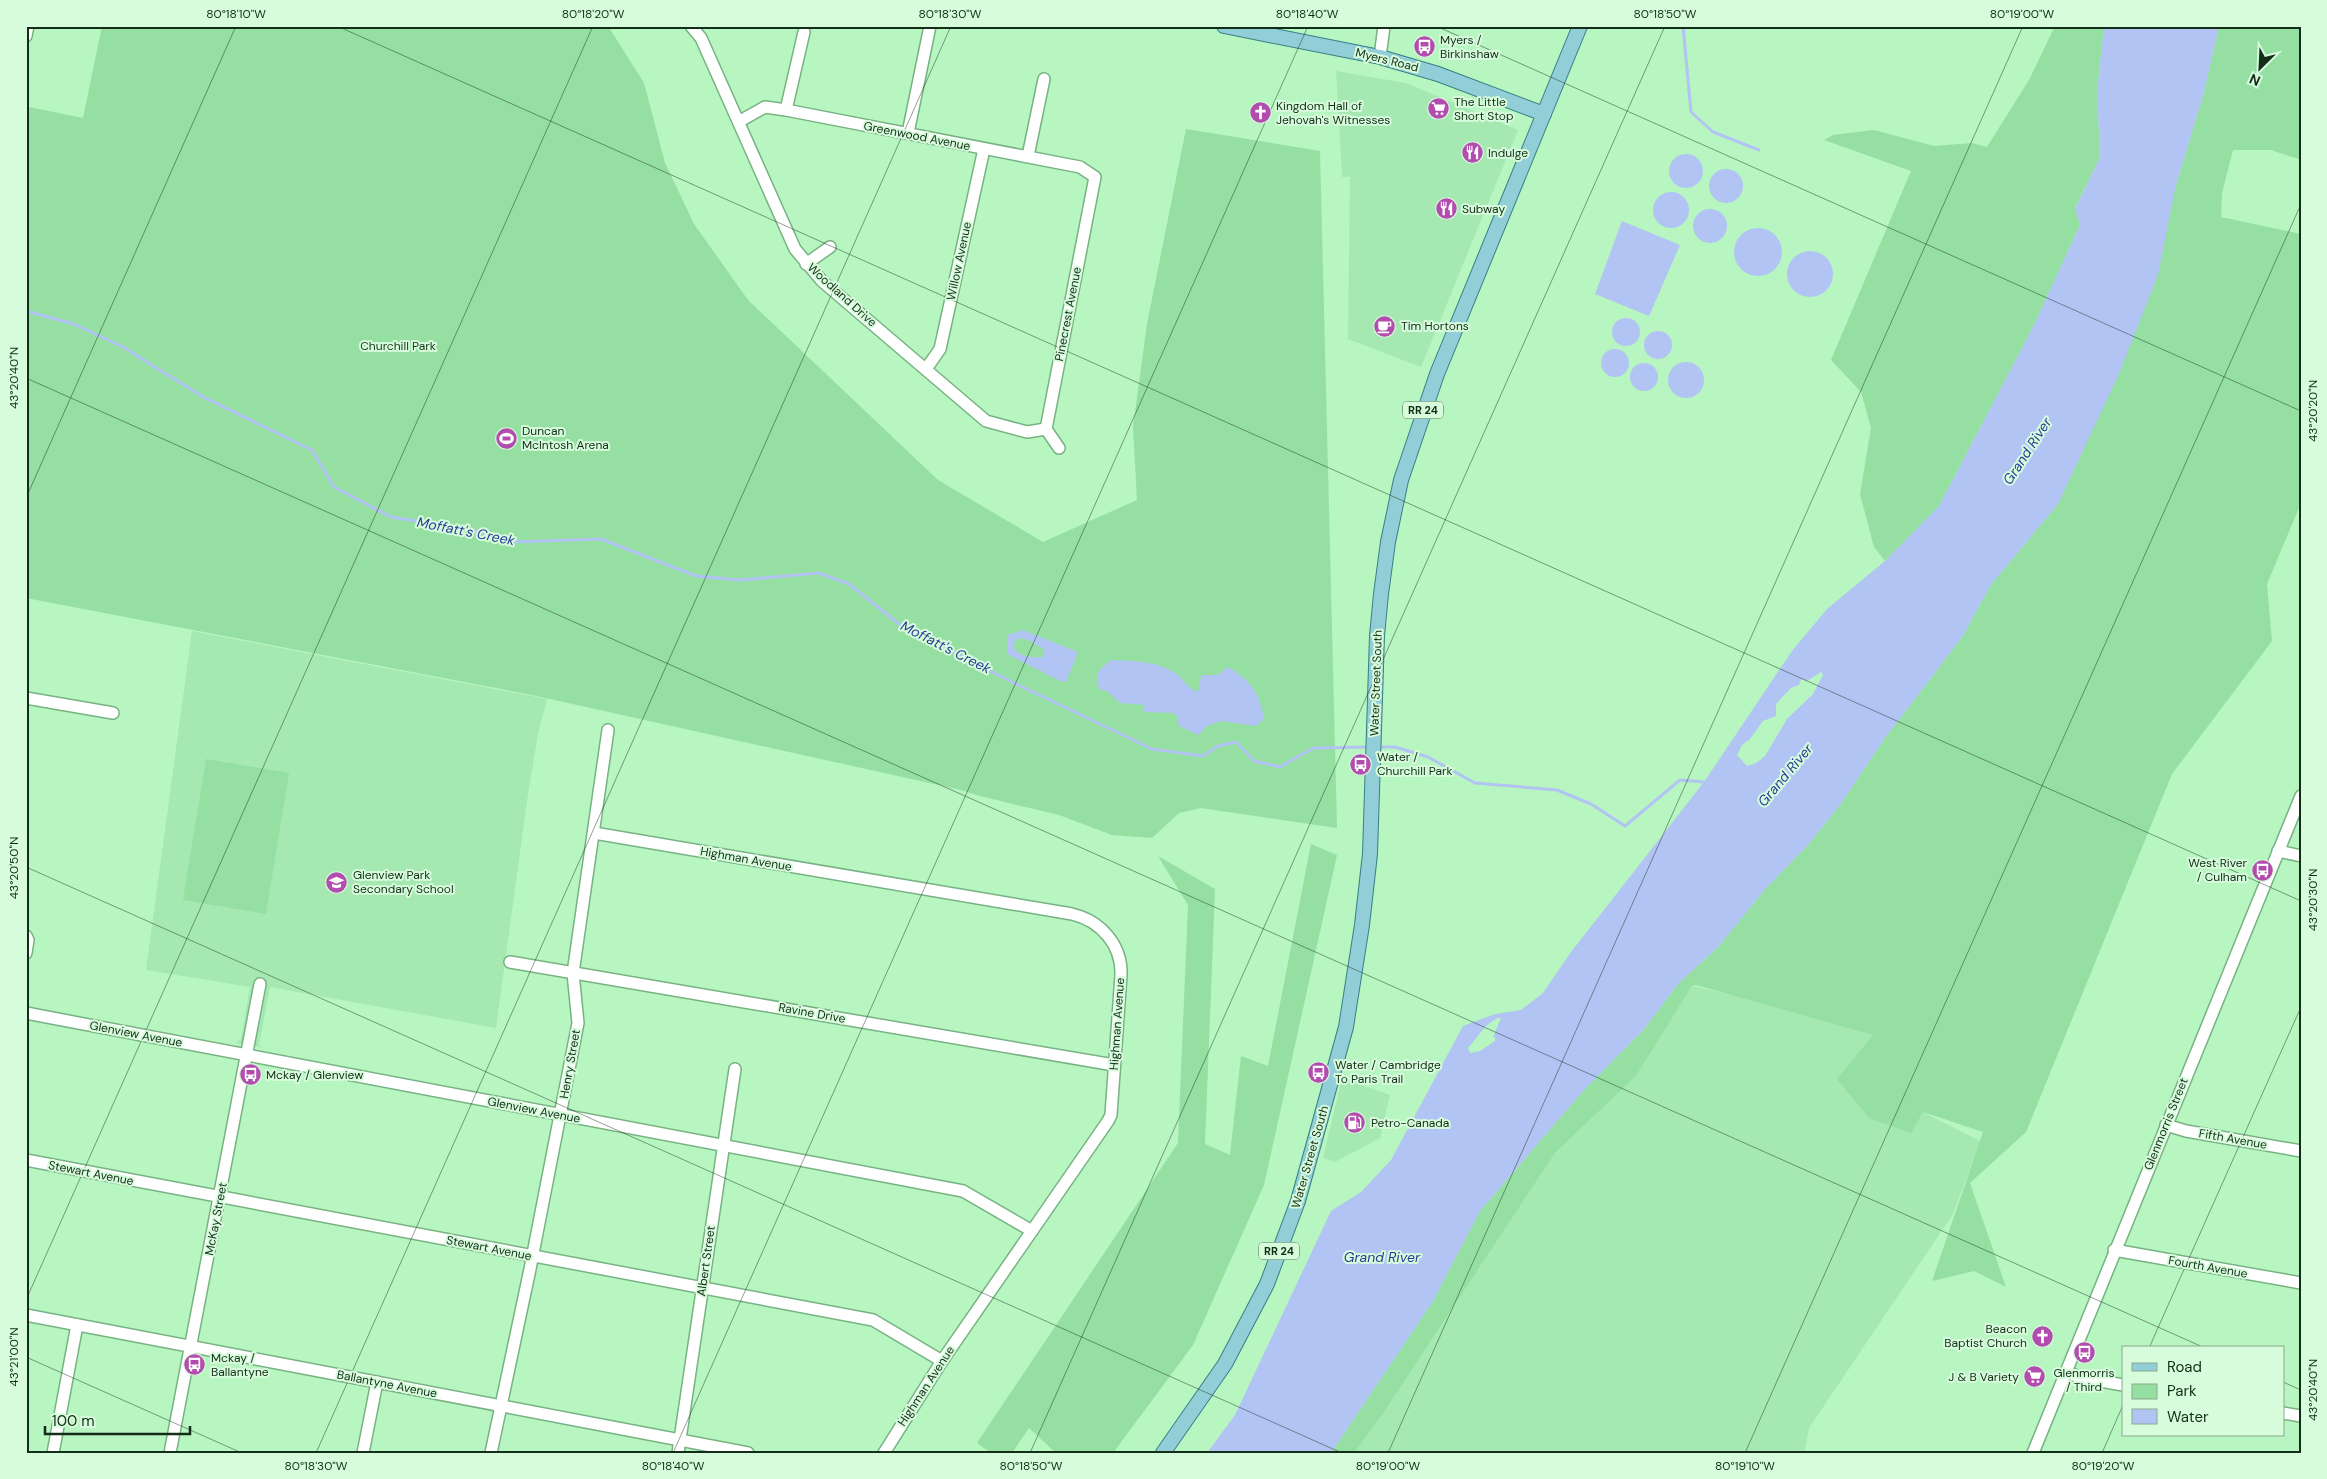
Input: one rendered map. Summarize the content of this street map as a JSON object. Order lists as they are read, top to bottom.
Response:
{
  "streets": {
    "main road": ["Myers Road", "RR 24", "Water Street South"],
    "street": [
      "Greenwood Avenue",
      "Willow Avenue",
      "Woodland Drive",
      "Pinecrest Avenue",
      "Highman Avenue",
      "Ravine Drive",
      "Glenview Avenue",
      "Henry Street",
      "Glenmorris Street",
      "Fifth Avenue",
      "Stewart Avenue",
      "McKay Street",
      "Albert Street",
      "Fourth Avenue",
      "Ballantyne Avenue"
    ]
  },
  "crossings": [
    ["Myers Road", "Water Street South"],
    ["Greenwood Avenue", "Willow Avenue"],
    ["Greenwood Avenue", "Woodland Drive"],
    ["Greenwood Avenue", "Pinecrest Avenue"],
    ["Willow Avenue", "Woodland Drive"],
    ["Woodland Drive", "Pinecrest Avenue"],
    ["Highman Avenue", "Ravine Drive"],
    ["Highman Avenue", "Glenview Avenue"],
    ["Highman Avenue", "Henry Street"],
    ["Highman Avenue", "Stewart Avenue"],
    ["Ravine Drive", "Henry Street"],
    ["Glenview Avenue", "Henry Street"],
    ["Glenview Avenue", "McKay Street"],
    ["Glenview Avenue", "Albert Street"],
    ["Henry Street", "Stewart Avenue"],
    ["Henry Street", "Ballantyne Avenue"],
    ["Glenmorris Street", "Fifth Avenue"],
    ["Glenmorris Street", "Fourth Avenue"],
    ["Stewart Avenue", "McKay Street"],
    ["Stewart Avenue", "Albert Street"],
    ["McKay Street", "Ballantyne Avenue"],
    ["Albert Street", "Ballantyne Avenue"]
  ],
  "water": ["Grand River", "Moffatt's Creek"],
  "parks": ["Churchill Park"],
  "places": {
    "bus stop": [
      "Myers / Birkinshaw",
      "Water / Churchill Park",
      "West River / Culham",
      "Water / Cambridge To Paris Trail",
      "Mckay / Glenview",
      "Glenmorris / Third",
      "Mckay / Ballantyne"
    ],
    "supermarket": ["The Little Short Stop", "J & B Variety"],
    "church": ["Kingdom Hall of Jehovah's Witnesses", "Beacon Baptist Church"],
    "restaurant": ["Indulge", "Subway"],
    "cafe": ["Tim Hortons"],
    "sports": ["Duncan McIntosh Arena"],
    "school or university": ["Glenview Park Secondary School"],
    "fuel station": ["Petro-Canada"]
  },
  "legend": ["Road", "Park", "Water"],
  "scale_bar": "100 m",
  "north": "bottom left",
  "coordinates": [
    "80°18'10\"W",
    "80°18'20\"W",
    "80°18'30\"W",
    "80°18'40\"W",
    "80°18'50\"W",
    "80°19'00\"W",
    "43°20'40\"N",
    "43°20'20\"N",
    "43°20'50\"N",
    "43°20'30\"N",
    "43°21'00\"N",
    "80°19'10\"W",
    "80°19'20\"W"
  ]
}
